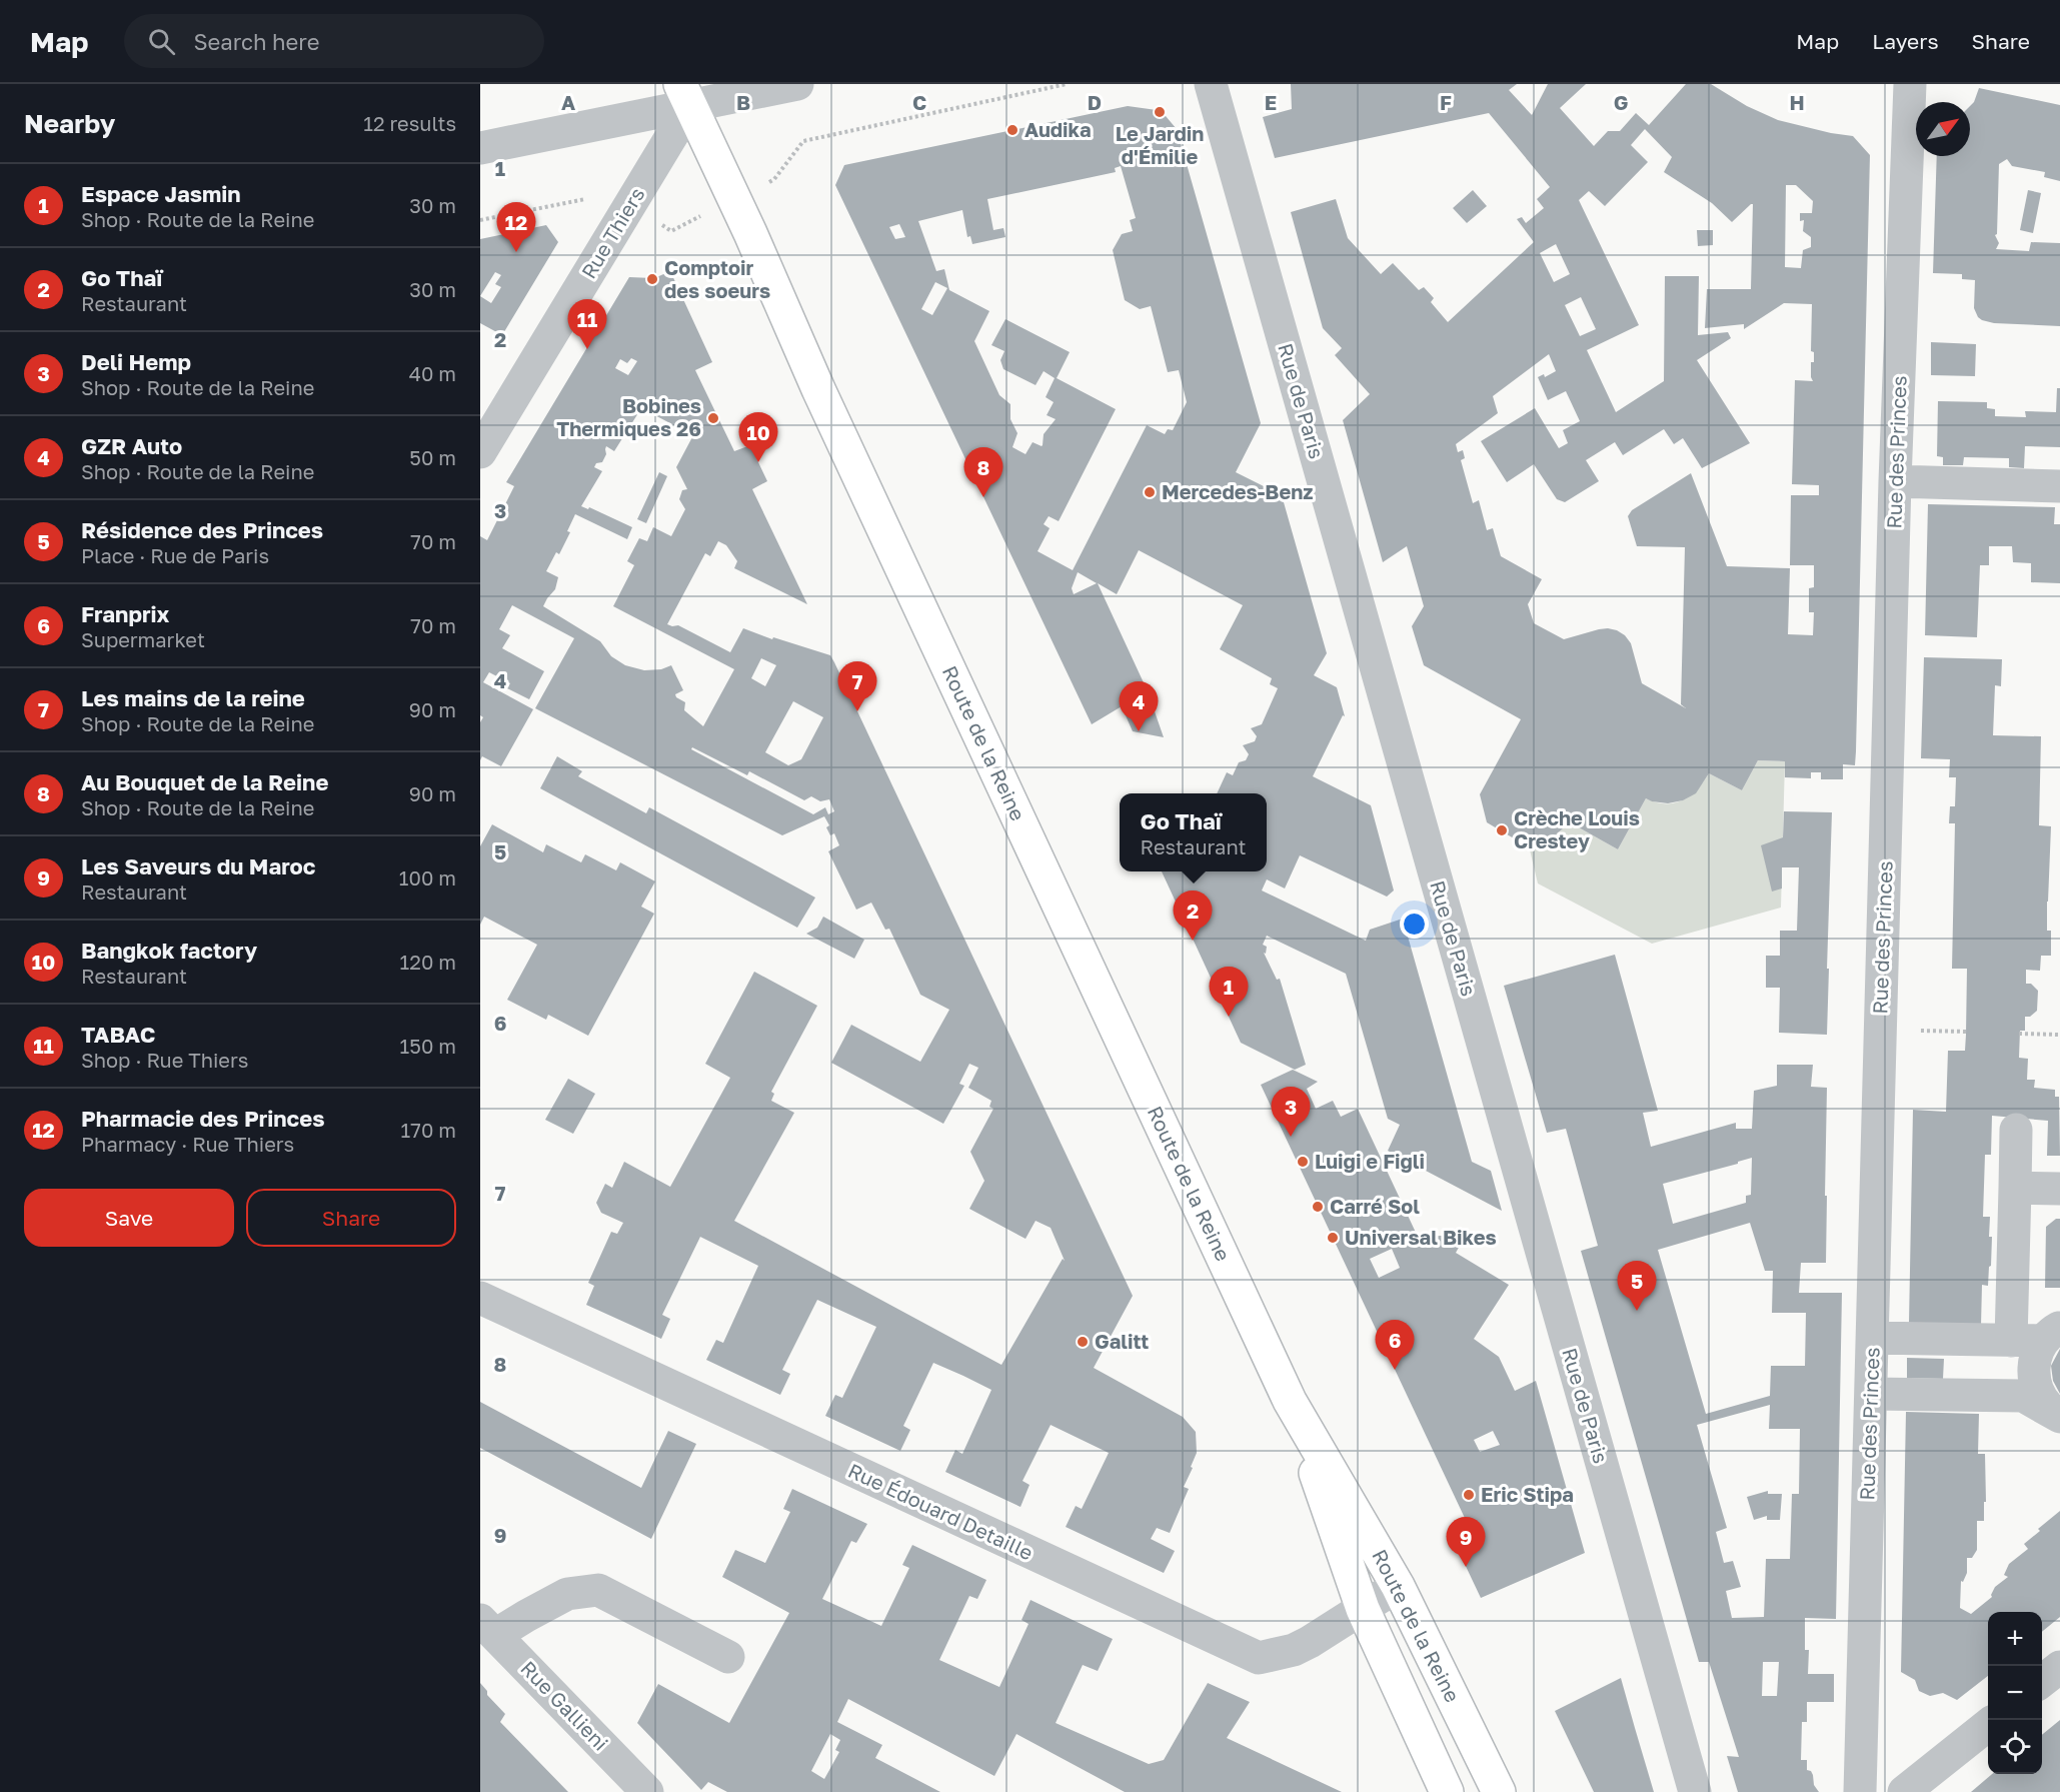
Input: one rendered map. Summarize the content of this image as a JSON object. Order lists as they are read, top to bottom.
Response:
{
  "streets": {
    "main road": ["Route de la Reine"],
    "street": [
      "Rue Thiers",
      "Rue de Paris",
      "Rue des Princes",
      "Rue Édouard Detaille",
      "Rue Gallieni"
    ]
  },
  "crossings": [
    ["Rue Thiers", "Route de la Reine"],
    ["Route de la Reine", "Rue Édouard Detaille"]
  ],
  "places": [
    "Le Jardin d'Émilie",
    "Audika",
    "Comptoir des soeurs",
    "Bobines Thermiques 26",
    "Mercedes-Benz",
    "Crèche Louis Crestey",
    "Luigi e Figli",
    "Carré Sol",
    "Universal Bikes",
    "Galitt",
    "Eric Stipa"
  ],
  "north": "top right",
  "page": {
    "header": "Map",
    "search": "Search here",
    "nav": ["Map", "Layers", "Share"],
    "heading": ["Nearby", "12 results"],
    "list": [
      {
        "mark": "1",
        "name": "Espace Jasmin",
        "note": "Shop · Route de la Reine",
        "value": "30 m"
      },
      {
        "mark": "2",
        "name": "Go Thaï",
        "note": "Restaurant",
        "value": "30 m"
      },
      {
        "mark": "3",
        "name": "Deli Hemp",
        "note": "Shop · Route de la Reine",
        "value": "40 m"
      },
      {
        "mark": "4",
        "name": "GZR Auto",
        "note": "Shop · Route de la Reine",
        "value": "50 m"
      },
      {
        "mark": "5",
        "name": "Résidence des Princes",
        "note": "Place · Rue de Paris",
        "value": "70 m"
      },
      {
        "mark": "6",
        "name": "Franprix",
        "note": "Supermarket",
        "value": "70 m"
      },
      {
        "mark": "7",
        "name": "Les mains de la reine",
        "note": "Shop · Route de la Reine",
        "value": "90 m"
      },
      {
        "mark": "8",
        "name": "Au Bouquet de la Reine",
        "note": "Shop · Route de la Reine",
        "value": "90 m"
      },
      {
        "mark": "9",
        "name": "Les Saveurs du Maroc",
        "note": "Restaurant",
        "value": "100 m"
      },
      {
        "mark": "10",
        "name": "Bangkok factory",
        "note": "Restaurant",
        "value": "120 m"
      },
      {
        "mark": "11",
        "name": "TABAC",
        "note": "Shop · Rue Thiers",
        "value": "150 m"
      },
      {
        "mark": "12",
        "name": "Pharmacie des Princes",
        "note": "Pharmacy · Rue Thiers",
        "value": "170 m"
      }
    ],
    "pins": [
      "12",
      "11",
      "10",
      "8",
      "7",
      "4",
      "2",
      "1",
      "3",
      "5",
      "6",
      "9"
    ],
    "popup": ["Go Thaï", "Restaurant"],
    "buttons": ["Save", "Share"],
    "map_buttons": ["+", "−"]
  },
  "grid": {
    "columns": [
      "A",
      "B",
      "C",
      "D",
      "E",
      "F",
      "G",
      "H"
    ],
    "rows": [
      "1",
      "2",
      "3",
      "4",
      "5",
      "6",
      "7",
      "8",
      "9"
    ]
  }
}
